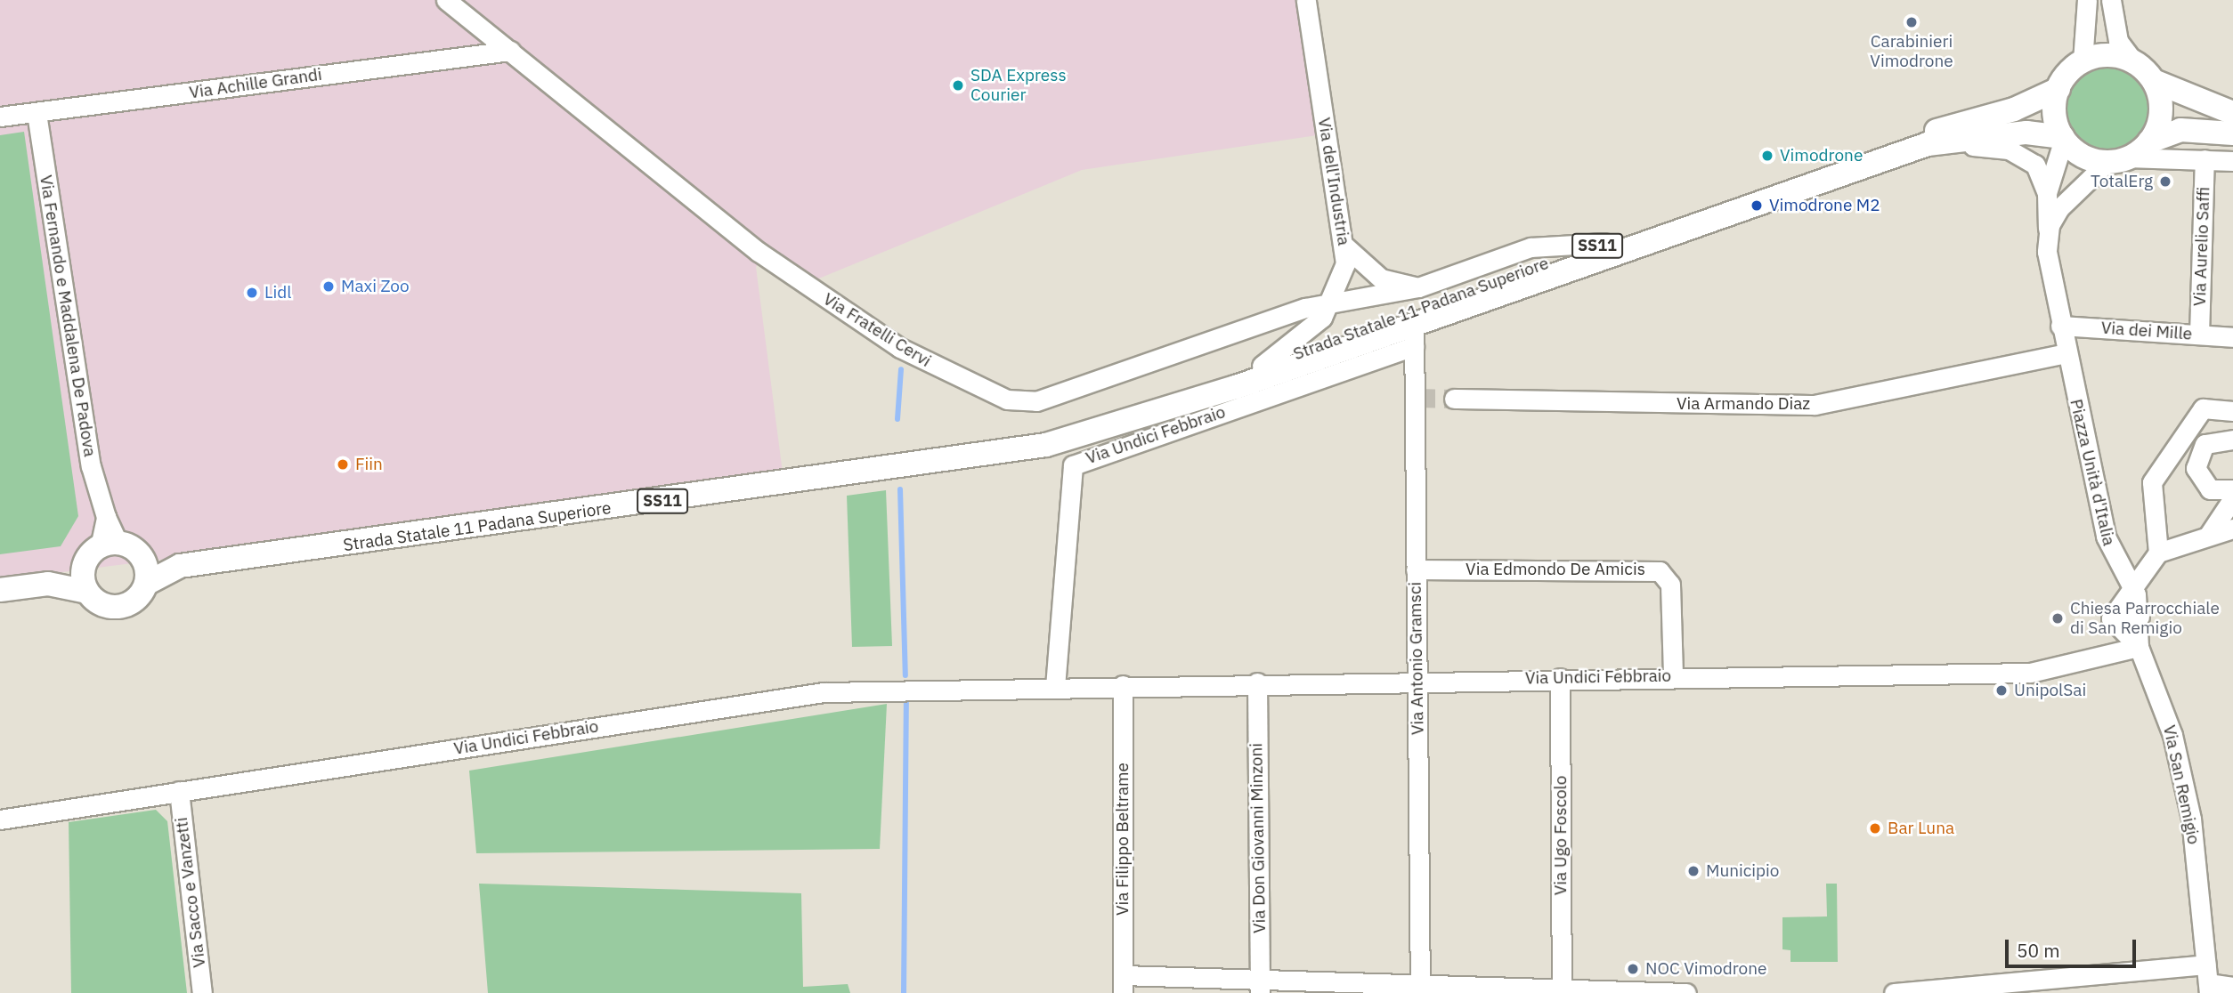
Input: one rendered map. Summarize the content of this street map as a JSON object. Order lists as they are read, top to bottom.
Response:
{
  "streets": {
    "main road": ["SS11", "Strada Statale 11 Padana Superiore"],
    "street": [
      "Via Achille Grandi",
      "Via dell'Industria",
      "Via Aurelio Saffi",
      "Via Fernando e Maddalena De Padova",
      "Via Fratelli Cervi",
      "Via dei Mille",
      "Via Armando Diaz",
      "Via Undici Febbraio",
      "Piazza Unità d'Italia",
      "Via Edmondo De Amicis",
      "Via Antonio Gramsci",
      "Via San Remigio",
      "Via Ugo Foscolo",
      "Via Don Giovanni Minzoni",
      "Via Filippo Beltrame",
      "Via Sacco e Vanzetti"
    ]
  },
  "crossings": [
    ["Via Achille Grandi", "Via Fernando e Maddalena De Padova"],
    ["Via Achille Grandi", "Via Fratelli Cervi"],
    ["Via dell'Industria", "Strada Statale 11 Padana Superiore"],
    ["Via dell'Industria", "Via Fratelli Cervi"],
    ["Via Aurelio Saffi", "Via dei Mille"],
    ["Strada Statale 11 Padana Superiore", "Via Fernando e Maddalena De Padova"],
    ["Strada Statale 11 Padana Superiore", "Via Fratelli Cervi"],
    ["Strada Statale 11 Padana Superiore", "Via Undici Febbraio"],
    ["Strada Statale 11 Padana Superiore", "Via Antonio Gramsci"],
    ["Via dei Mille", "Piazza Unità d'Italia"],
    ["Via Armando Diaz", "Piazza Unità d'Italia"],
    ["Via Undici Febbraio", "Via Edmondo De Amicis"],
    ["Via Undici Febbraio", "Via Antonio Gramsci"],
    ["Via Undici Febbraio", "Via San Remigio"],
    ["Via Undici Febbraio", "Via Ugo Foscolo"],
    ["Via Undici Febbraio", "Via Don Giovanni Minzoni"],
    ["Via Undici Febbraio", "Via Filippo Beltrame"],
    ["Via Undici Febbraio", "Via Sacco e Vanzetti"],
    ["Via Edmondo De Amicis", "Via Antonio Gramsci"]
  ],
  "places": [
    "Carabinieri Vimodrone",
    "SDA Express Courier",
    "Vimodrone",
    "TotalErg",
    "Vimodrone M2",
    "Maxi Zoo",
    "Lidl",
    "Fiin",
    "Chiesa Parrocchiale di San Remigio",
    "UnipolSai",
    "Bar Luna",
    "Municipio",
    "NOC Vimodrone"
  ],
  "scale_bar": "50 m"
}
